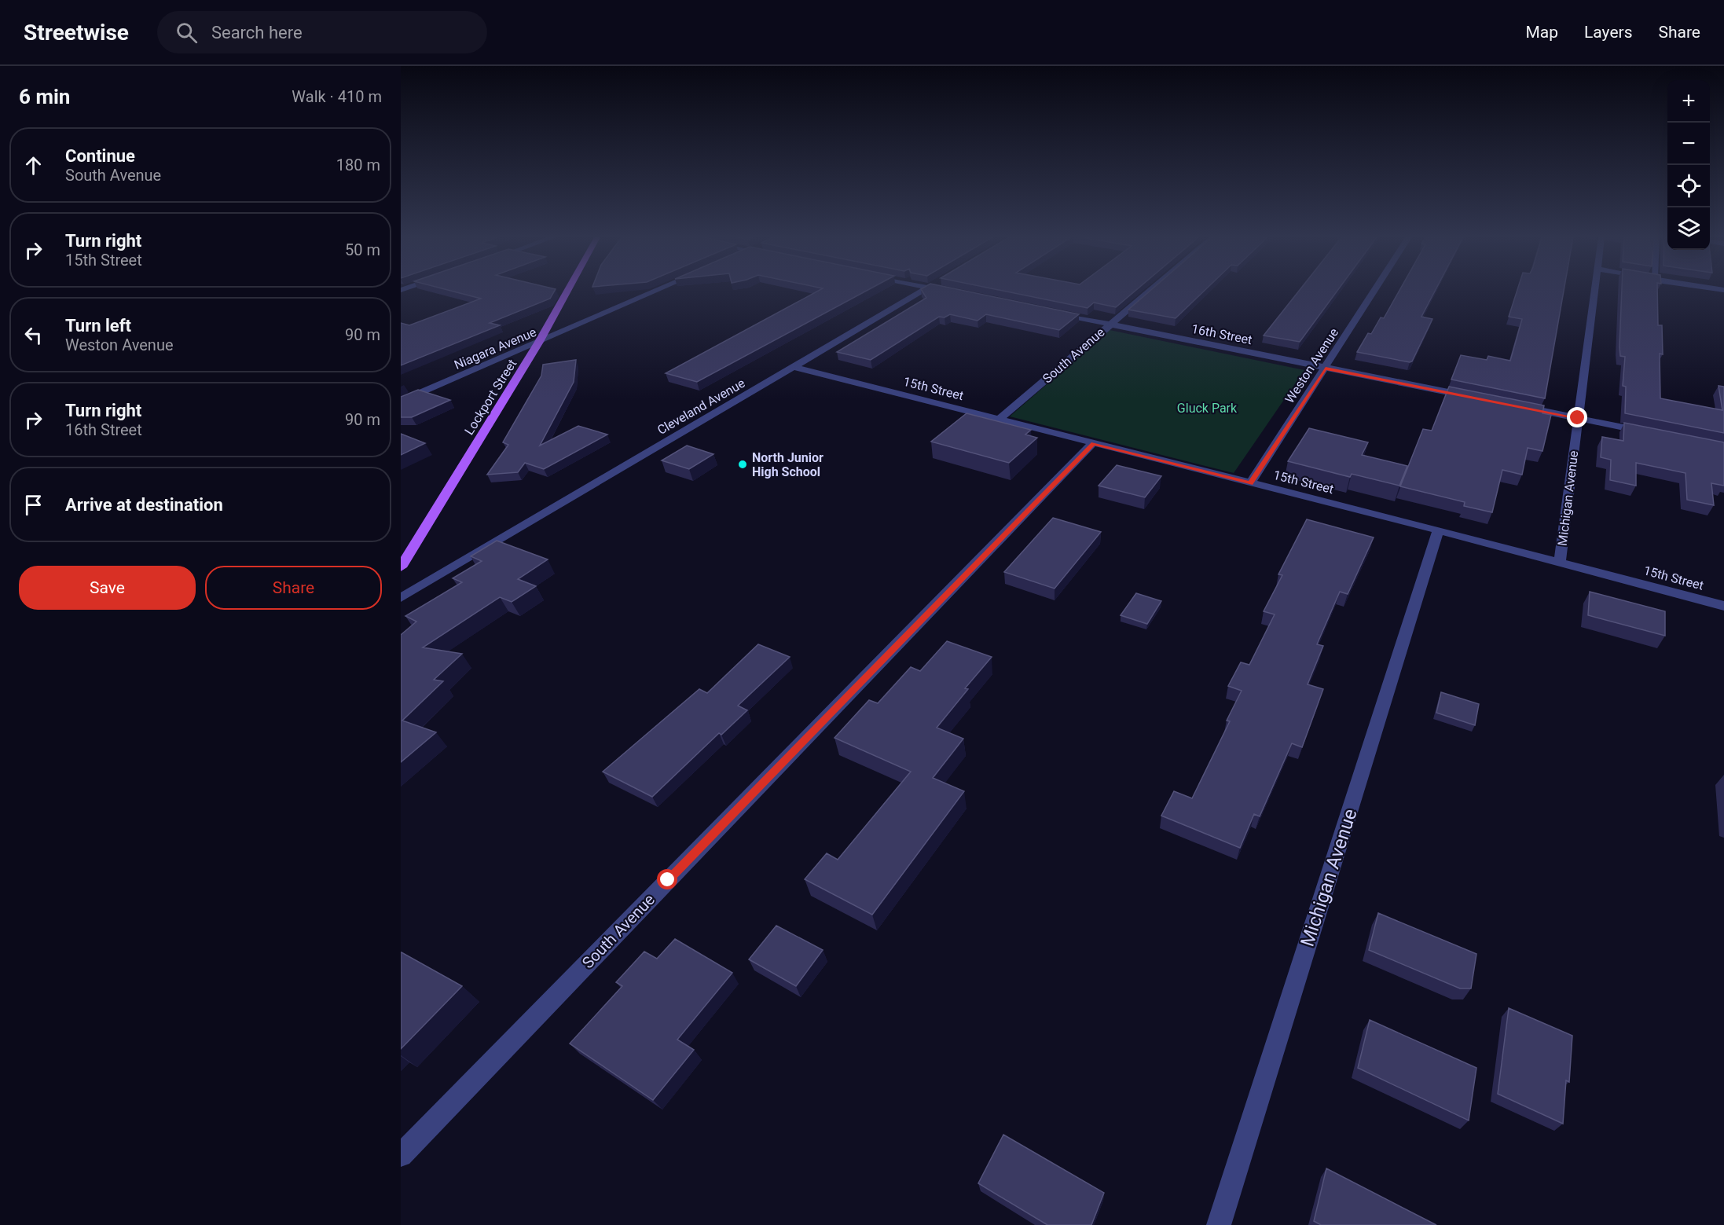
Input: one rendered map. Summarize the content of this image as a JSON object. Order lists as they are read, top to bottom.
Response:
{
  "streets": {
    "main road": ["Lockport Street"],
    "street": [
      "16th Street",
      "Niagara Avenue",
      "South Avenue",
      "Weston Avenue",
      "15th Street",
      "Cleveland Avenue",
      "Michigan Avenue"
    ]
  },
  "crossings": [
    ["16th Street", "South Avenue"],
    ["16th Street", "Weston Avenue"],
    ["Niagara Avenue", "Lockport Street"],
    ["South Avenue", "15th Street"],
    ["Weston Avenue", "15th Street"],
    ["15th Street", "Cleveland Avenue"],
    ["15th Street", "Michigan Avenue"]
  ],
  "parks": ["Gluck Park"],
  "places": ["North Junior High School"],
  "page": {
    "header": "Streetwise",
    "search": "Search here",
    "nav": ["Map", "Layers", "Share"],
    "heading": ["6 min", "Walk · 410 m"],
    "map_buttons": ["+", "−"],
    "list": [
      ["Continue", "South Avenue", "180 m"],
      ["Turn right", "15th Street", "50 m"],
      ["Turn left", "Weston Avenue", "90 m"],
      ["Turn right", "16th Street", "90 m"],
      "Arrive at destination"
    ],
    "buttons": ["Save", "Share"]
  }
}
